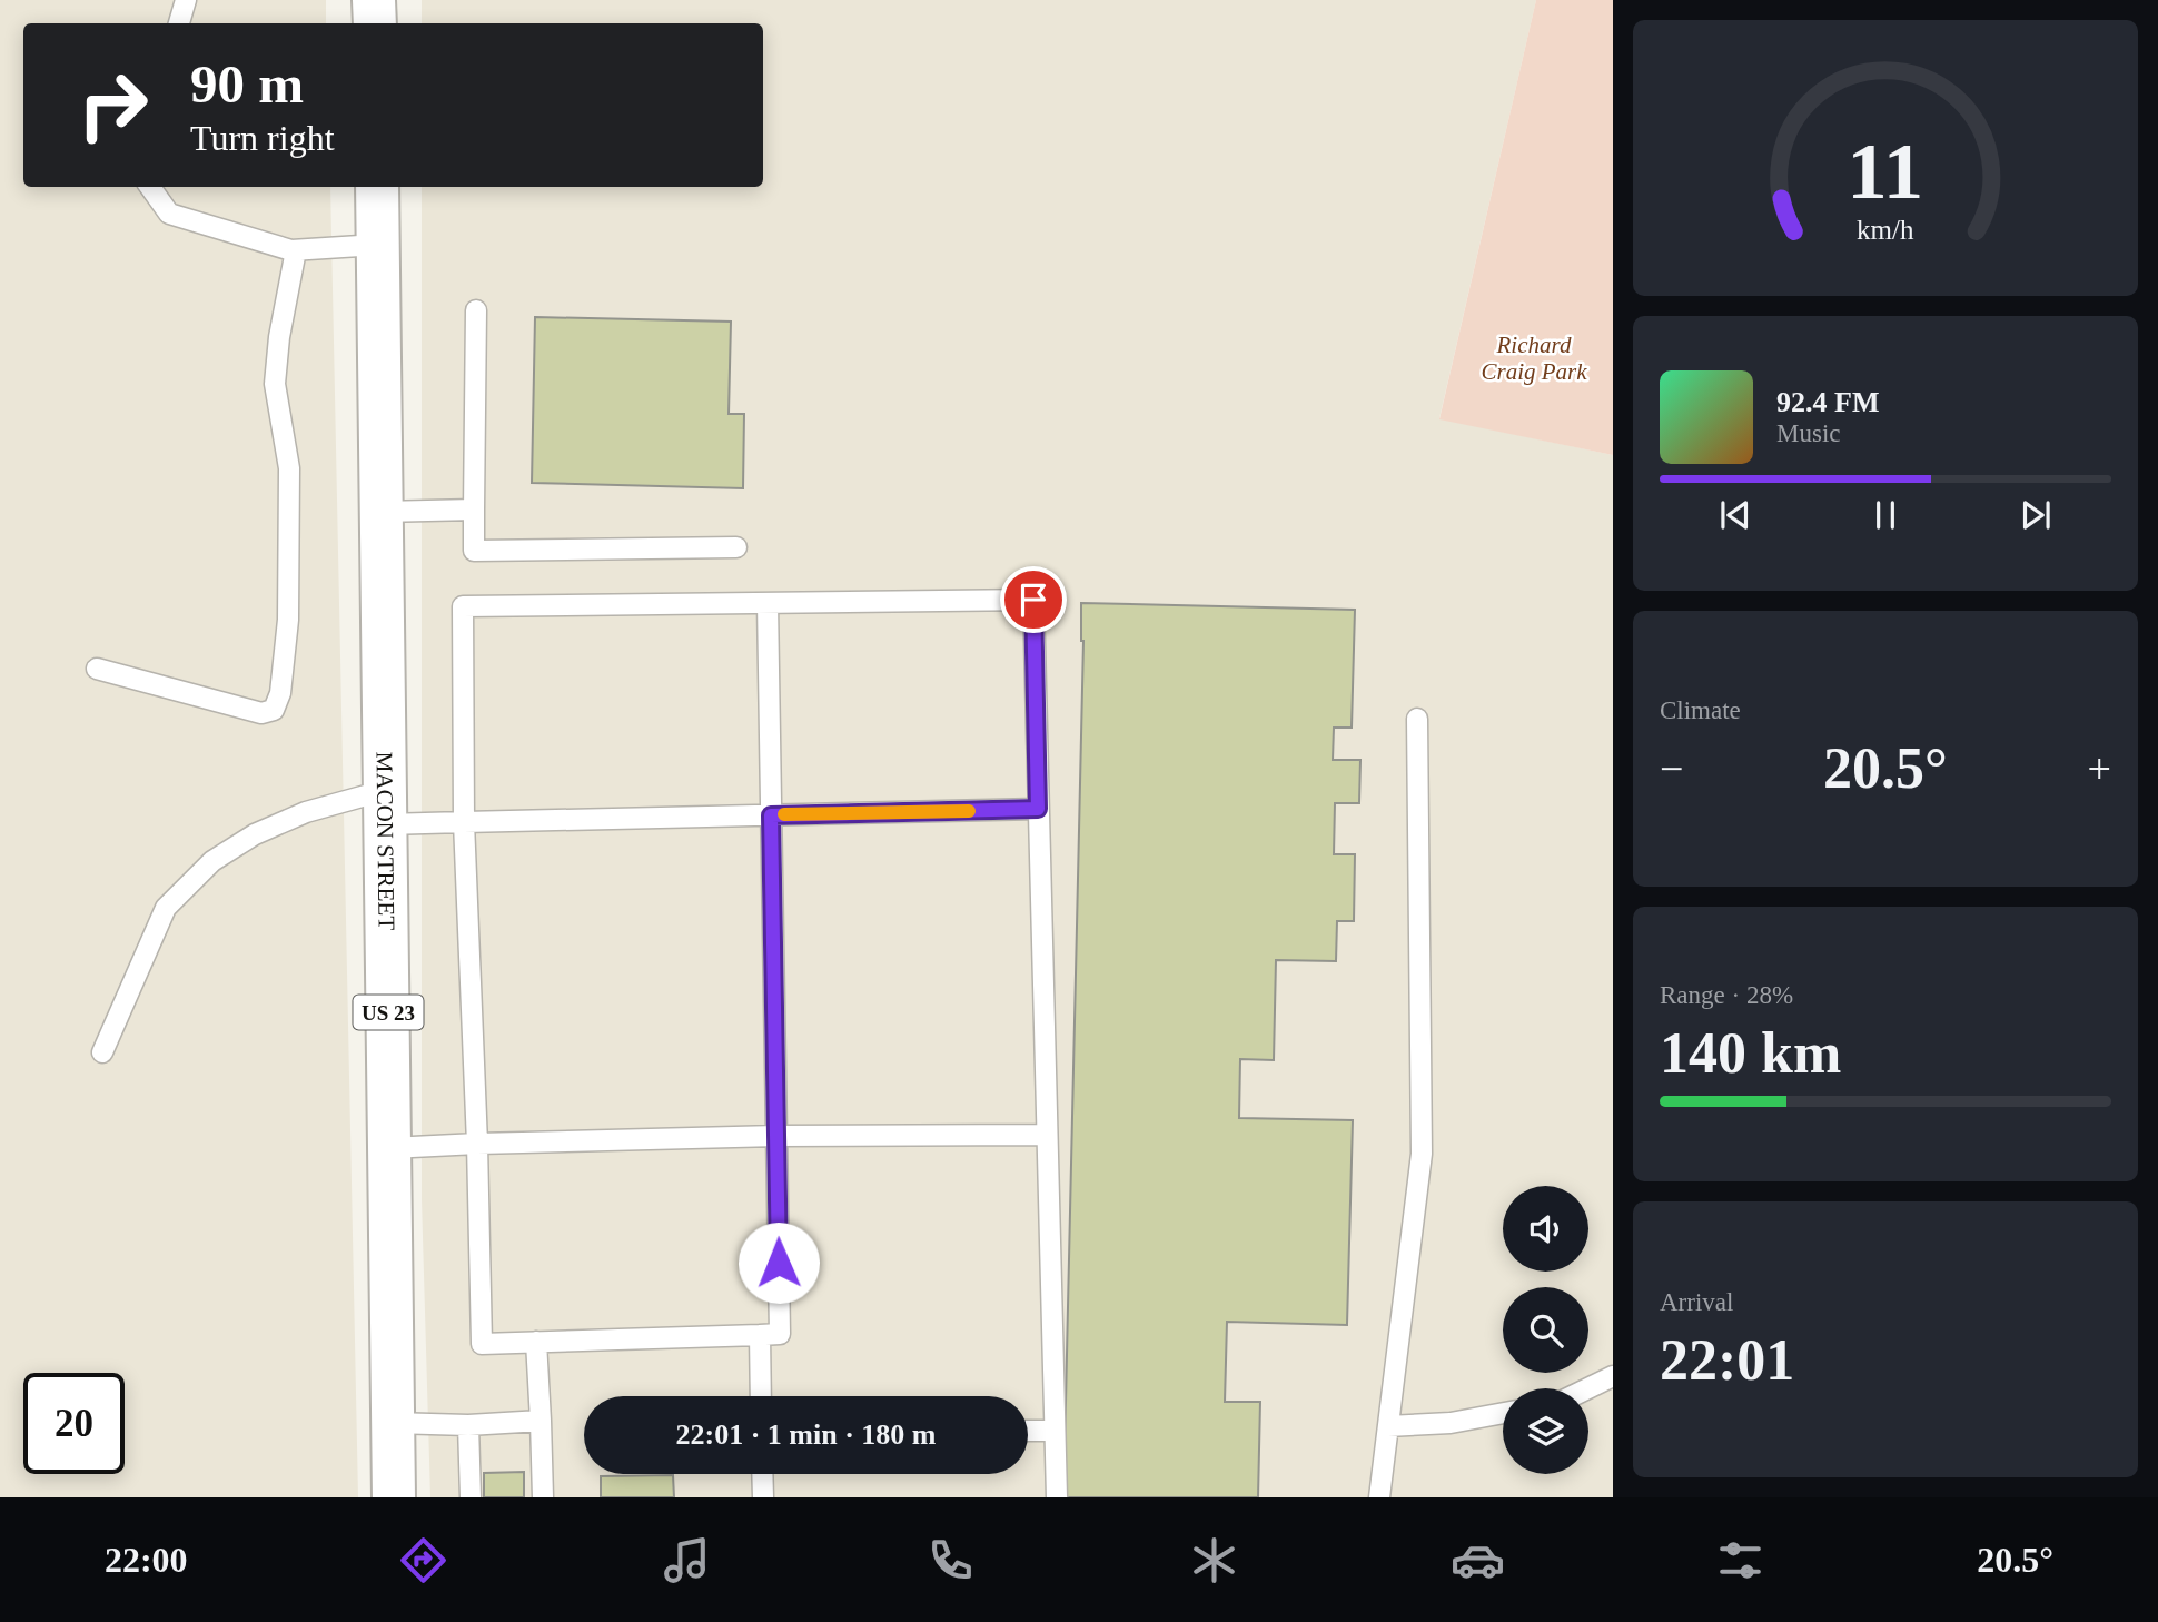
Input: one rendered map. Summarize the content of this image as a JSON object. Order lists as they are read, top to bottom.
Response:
{
  "streets": {
    "main road": ["MACON STREET", "US 23"]
  },
  "parks": ["Richard Craig Park"],
  "page": {
    "turn": ["90 m", "Turn right"],
    "song": ["92.4 FM", "Music"],
    "tile": [
      "Climate",
      ["Range · 28%", "140 km"],
      ["Arrival", "22:01"]
    ],
    "heat": ["−", "20.5°", "+"],
    "limit": "20",
    "trip": "22:01 · 1 min · 180 m",
    "tabs": ["22:00", "20.5°"],
    "gauge": ["11", "km/h"]
  }
}
